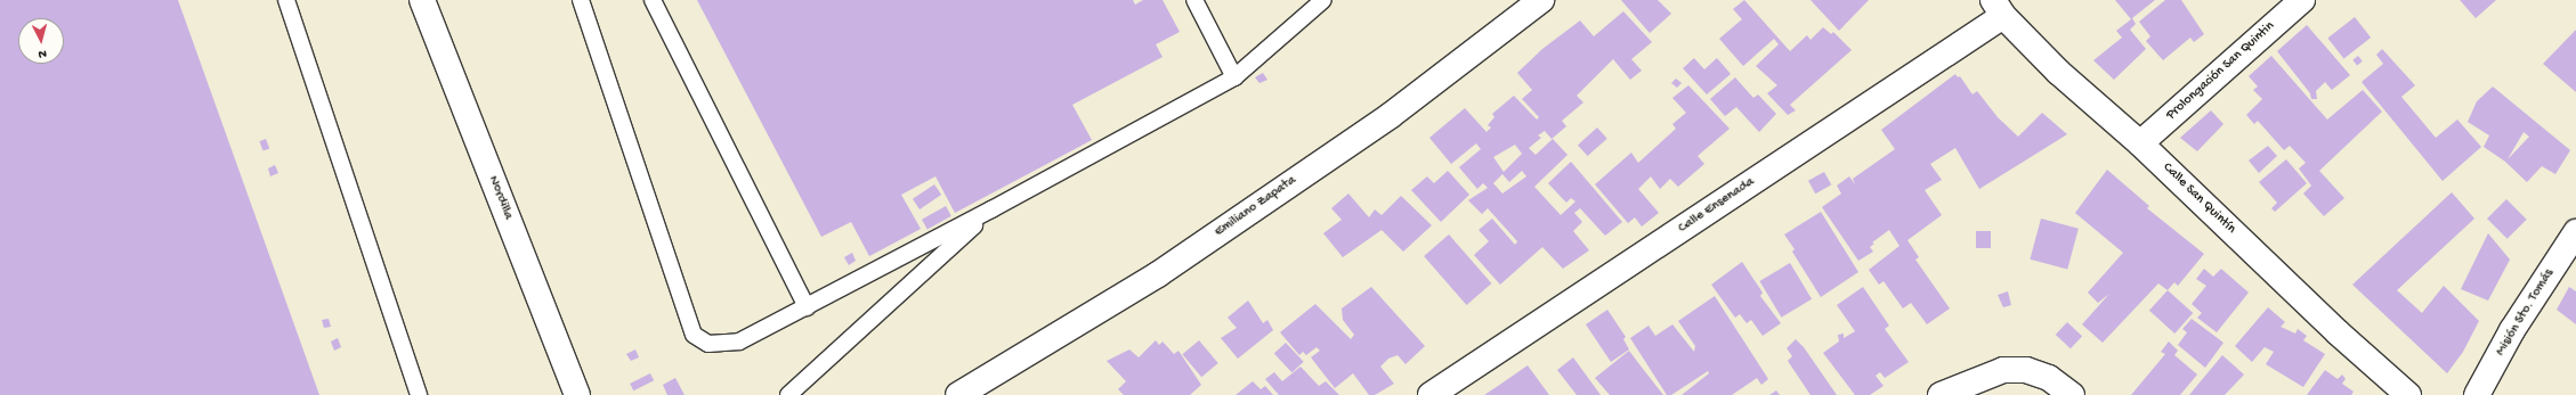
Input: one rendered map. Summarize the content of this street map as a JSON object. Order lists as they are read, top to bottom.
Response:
{
  "streets": {
    "street": [
      "Prolongación San Quintin",
      "Nordilla",
      "Calle San Quintín",
      "Calle Ensenada",
      "Emiliano Zapata",
      "Misión Sto. Tomás"
    ]
  },
  "crossings": [
    ["Prolongación San Quintin", "Calle San Quintín"],
    ["Calle San Quintín", "Calle Ensenada"]
  ],
  "north": "bottom"
}
